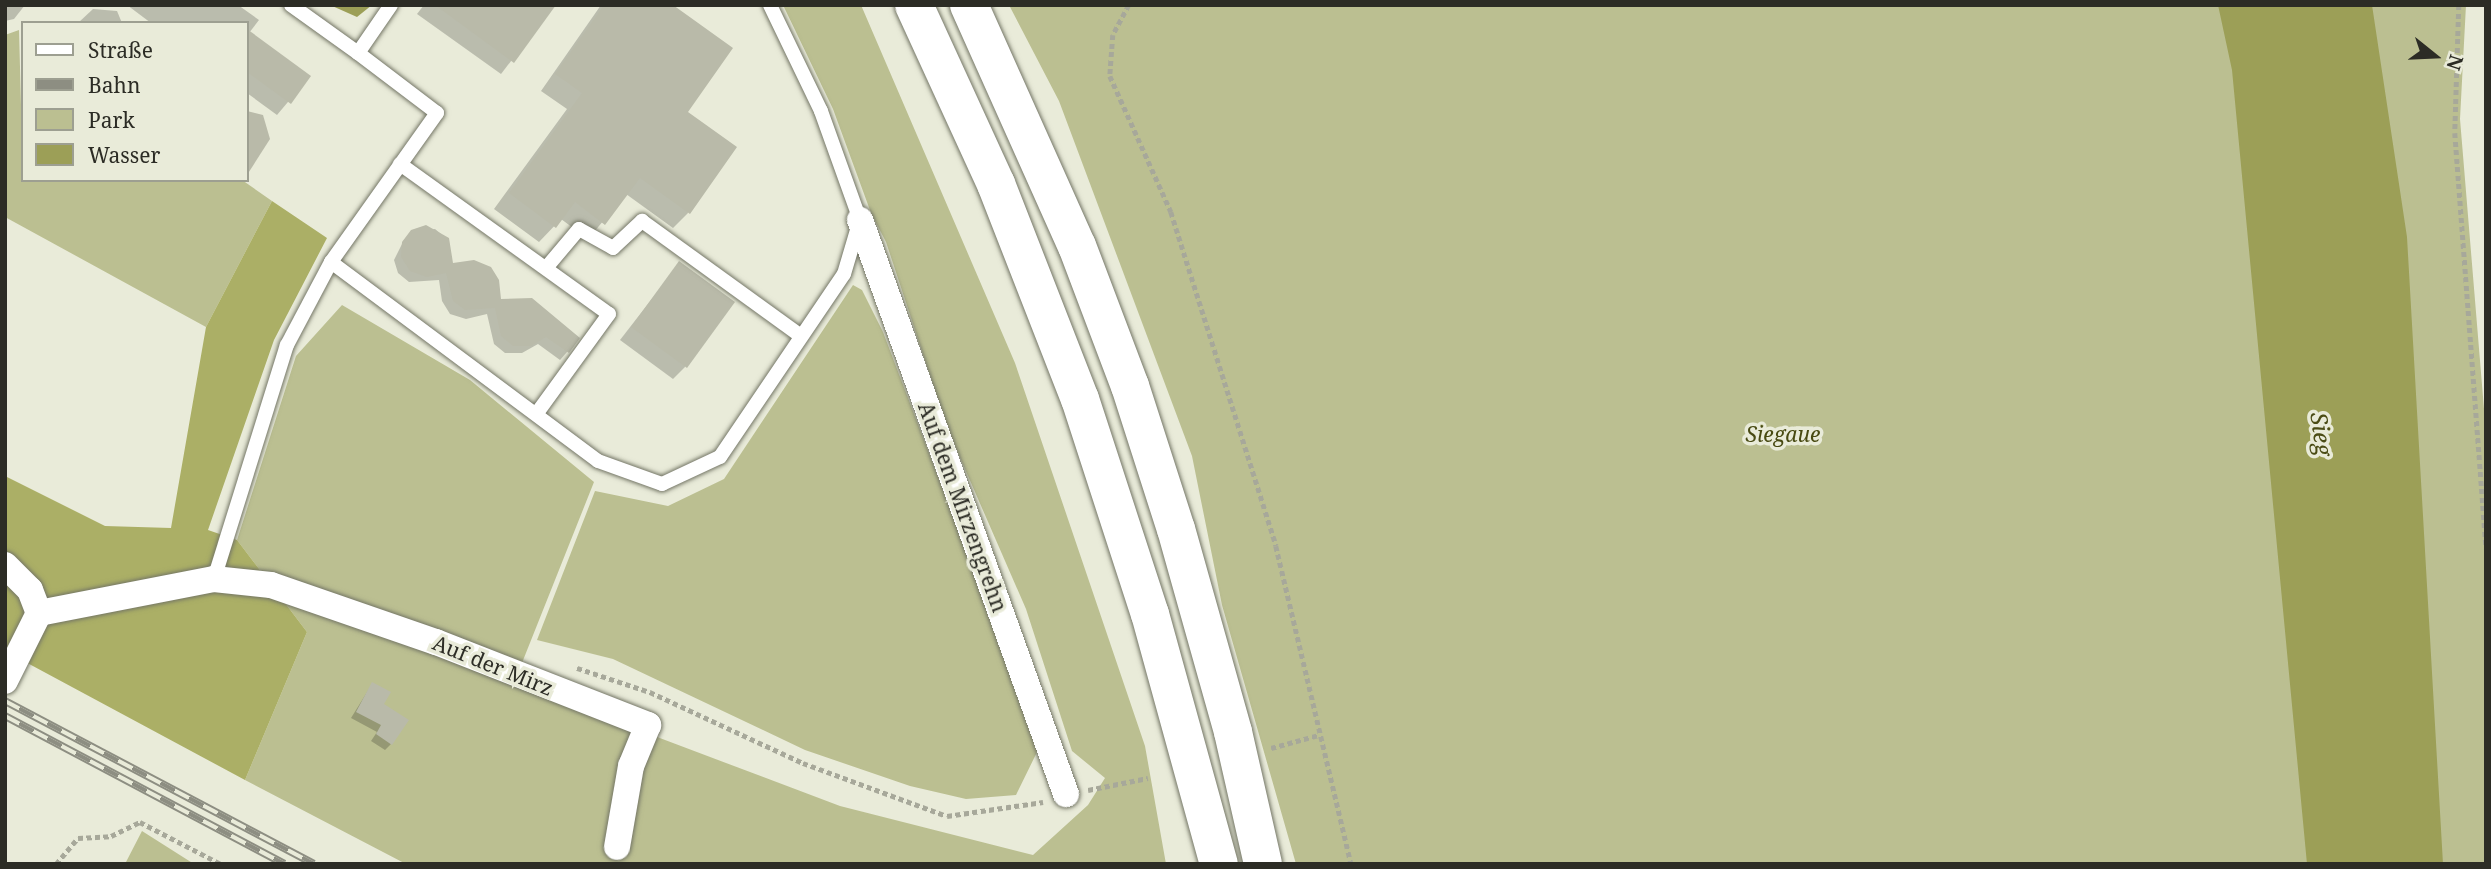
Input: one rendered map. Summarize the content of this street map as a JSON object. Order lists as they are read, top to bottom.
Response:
{
  "streets": {
    "street": ["Auf dem Mirzengrehn", "Auf der Mirz"]
  },
  "water": ["Sieg"],
  "parks": ["Siegaue"],
  "legend": [
    "Straße",
    "Bahn",
    "Park",
    "Wasser"
  ],
  "north": "right"
}
